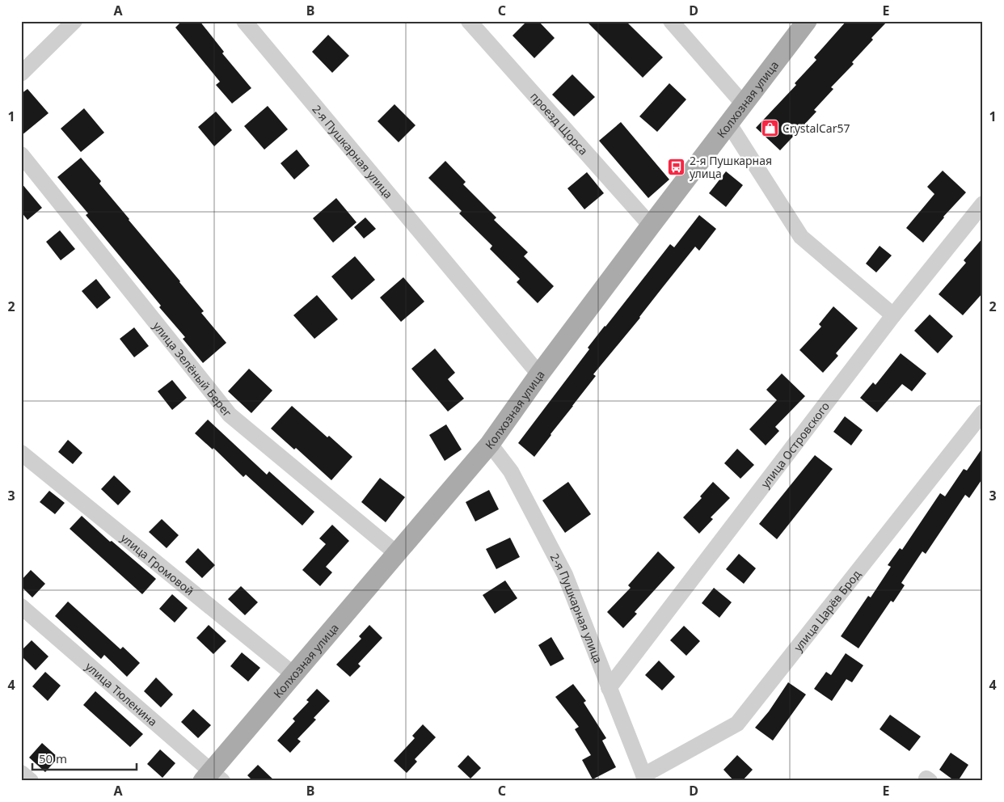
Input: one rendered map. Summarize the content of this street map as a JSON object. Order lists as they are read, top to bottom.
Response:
{
  "streets": {
    "main road": ["Колхозная улица"],
    "street": [
      "проезд Щорса",
      "2-я Пушкарная улица",
      "улица Зелёный Берег",
      "улица Островского",
      "улица Громовой",
      "улица Царёв Брод",
      "улица Тюленина"
    ]
  },
  "crossings": [
    ["Колхозная улица", "проезд Щорса"],
    ["Колхозная улица", "2-я Пушкарная улица"],
    ["Колхозная улица", "улица Зелёный Берег"],
    ["Колхозная улица", "улица Громовой"],
    ["Колхозная улица", "улица Тюленина"],
    ["2-я Пушкарная улица", "улица Островского"],
    ["2-я Пушкарная улица", "улица Царёв Брод"]
  ],
  "places": {
    "shop": ["CrystalCar57"],
    "bus stop": ["2-я Пушкарная улица"]
  },
  "scale_bar": "50 m",
  "grid": {
    "columns": [
      "A",
      "B",
      "C",
      "D",
      "E"
    ],
    "rows": [
      "1",
      "2",
      "3",
      "4"
    ]
  }
}
